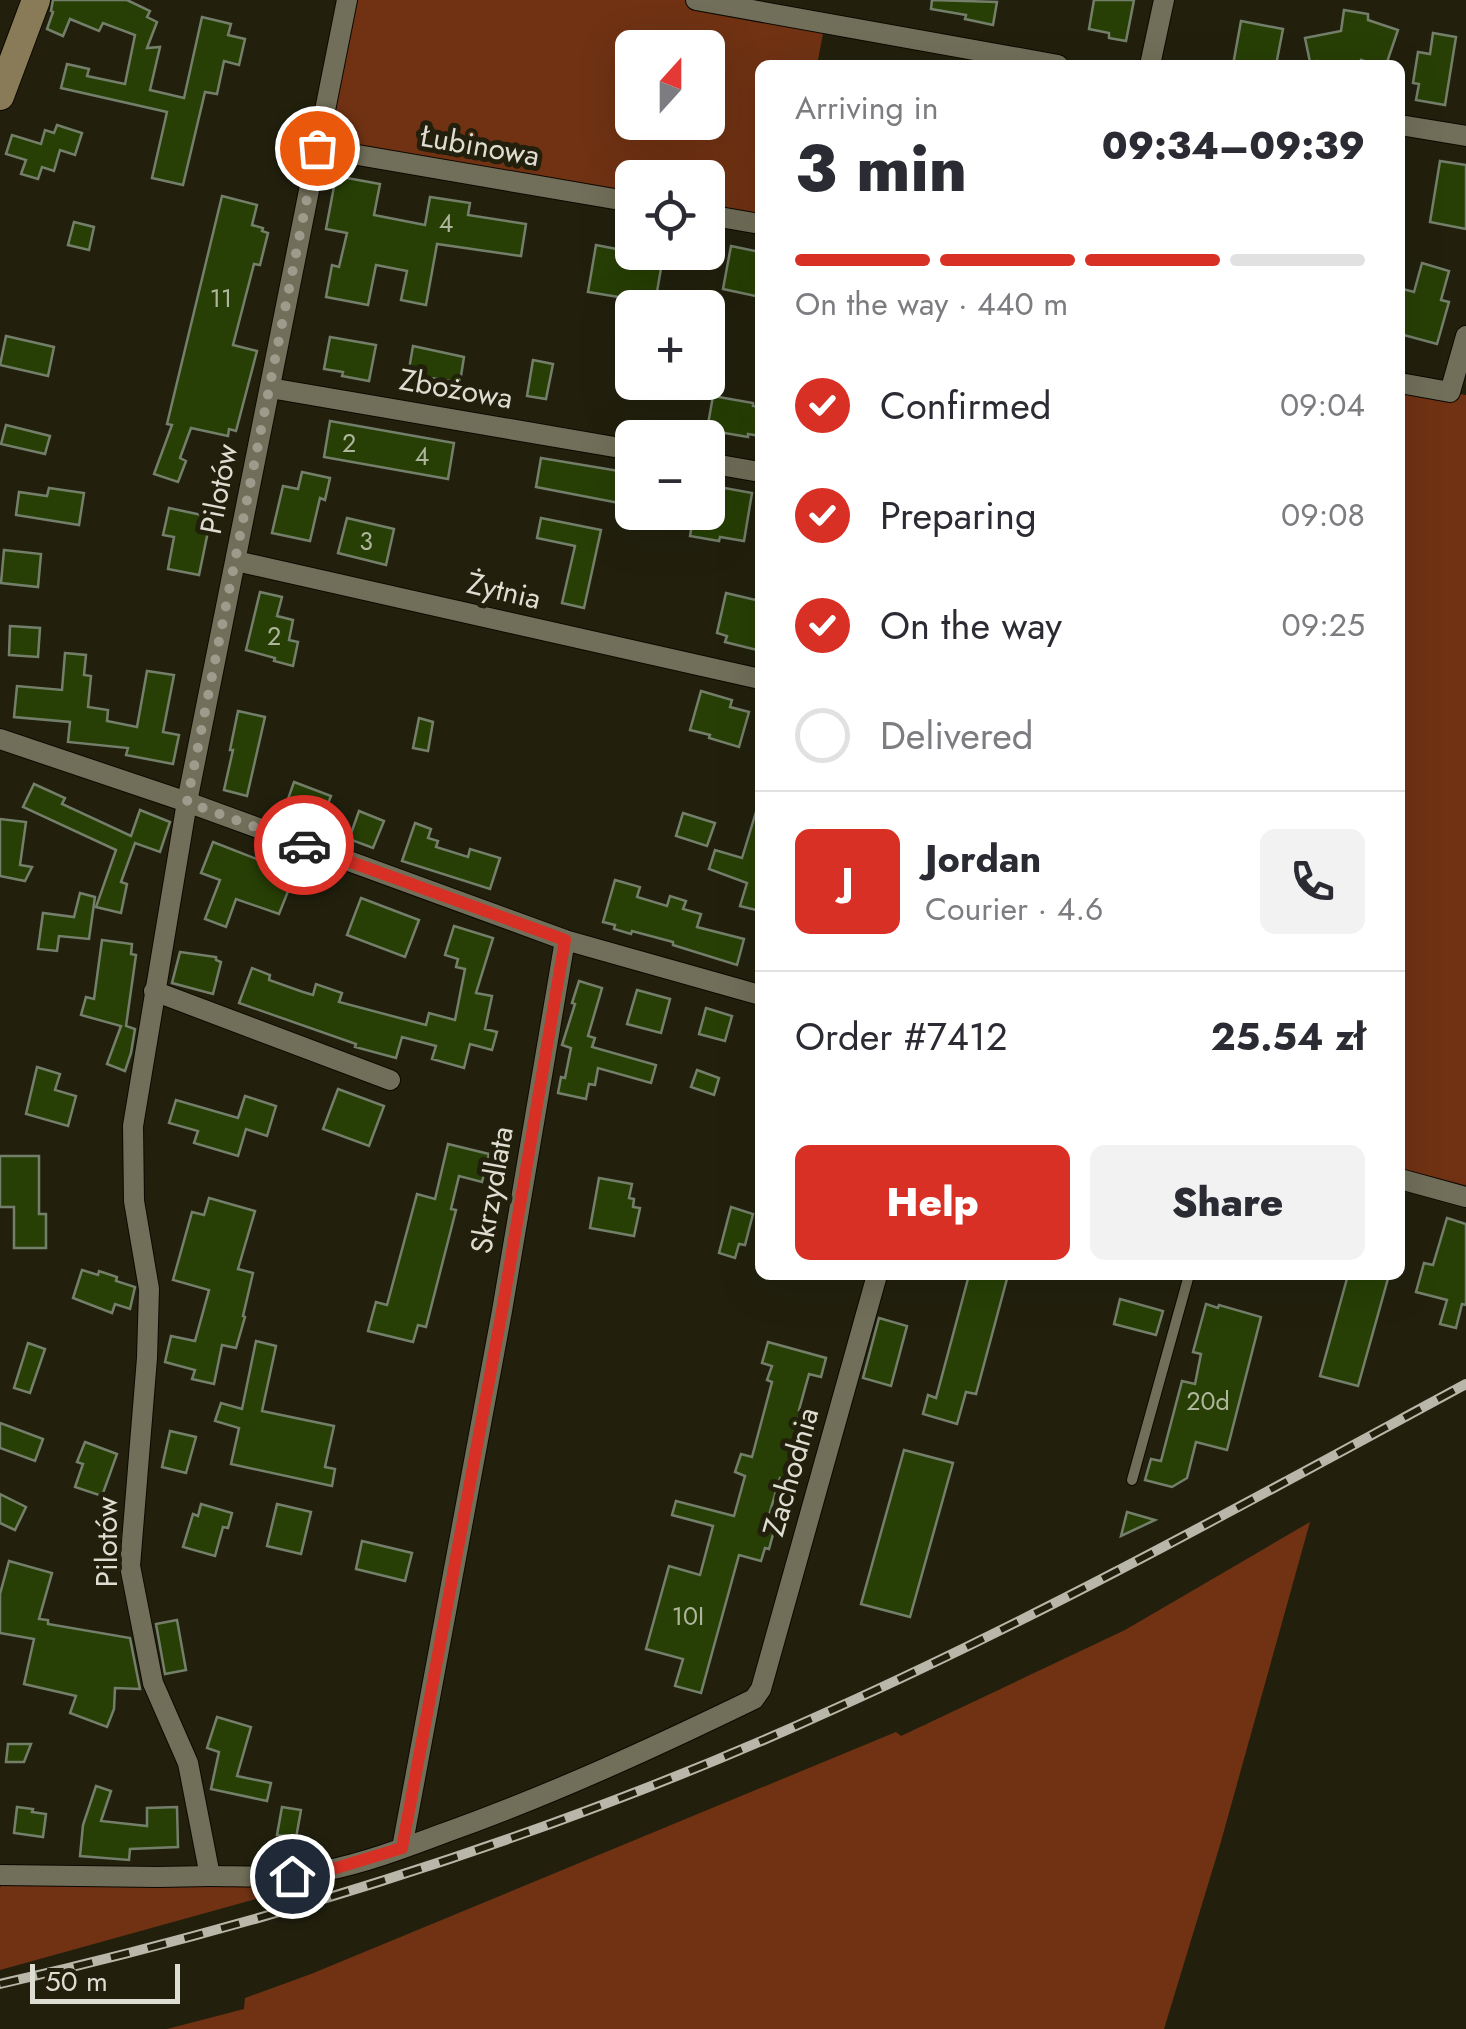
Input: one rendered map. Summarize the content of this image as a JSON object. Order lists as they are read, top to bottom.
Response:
{
  "streets": {
    "street": [
      "Łubinowa",
      "Zbożowa",
      "Pilotów",
      "Żytnia",
      "Skrzydlata",
      "Zachodnia"
    ]
  },
  "crossings": [
    ["Łubinowa", "Pilotów"],
    ["Zbożowa", "Pilotów"],
    ["Pilotów", "Żytnia"],
    ["Skrzydlata", "Zachodnia"]
  ],
  "house_numbers": [
    "4",
    "11",
    "2",
    "4",
    "3",
    "2",
    "20d",
    "10I"
  ],
  "scale_bar": "50 m",
  "north": "top",
  "page": {
    "map_buttons": ["+", "−"],
    "heading": ["3 min", "Arriving in", "09:34–09:39"],
    "panel": [
      "Jordan",
      "Courier · 4.6",
      "Order #7412",
      "25.54 zł"
    ],
    "bar": "On the way · 440 m",
    "list": [
      ["Confirmed", "09:04"],
      ["Preparing", "09:08"],
      ["On the way", "09:25"],
      "Delivered"
    ],
    "round": "J",
    "buttons": ["Help", "Share"],
    "scale": "50 m"
  }
}
